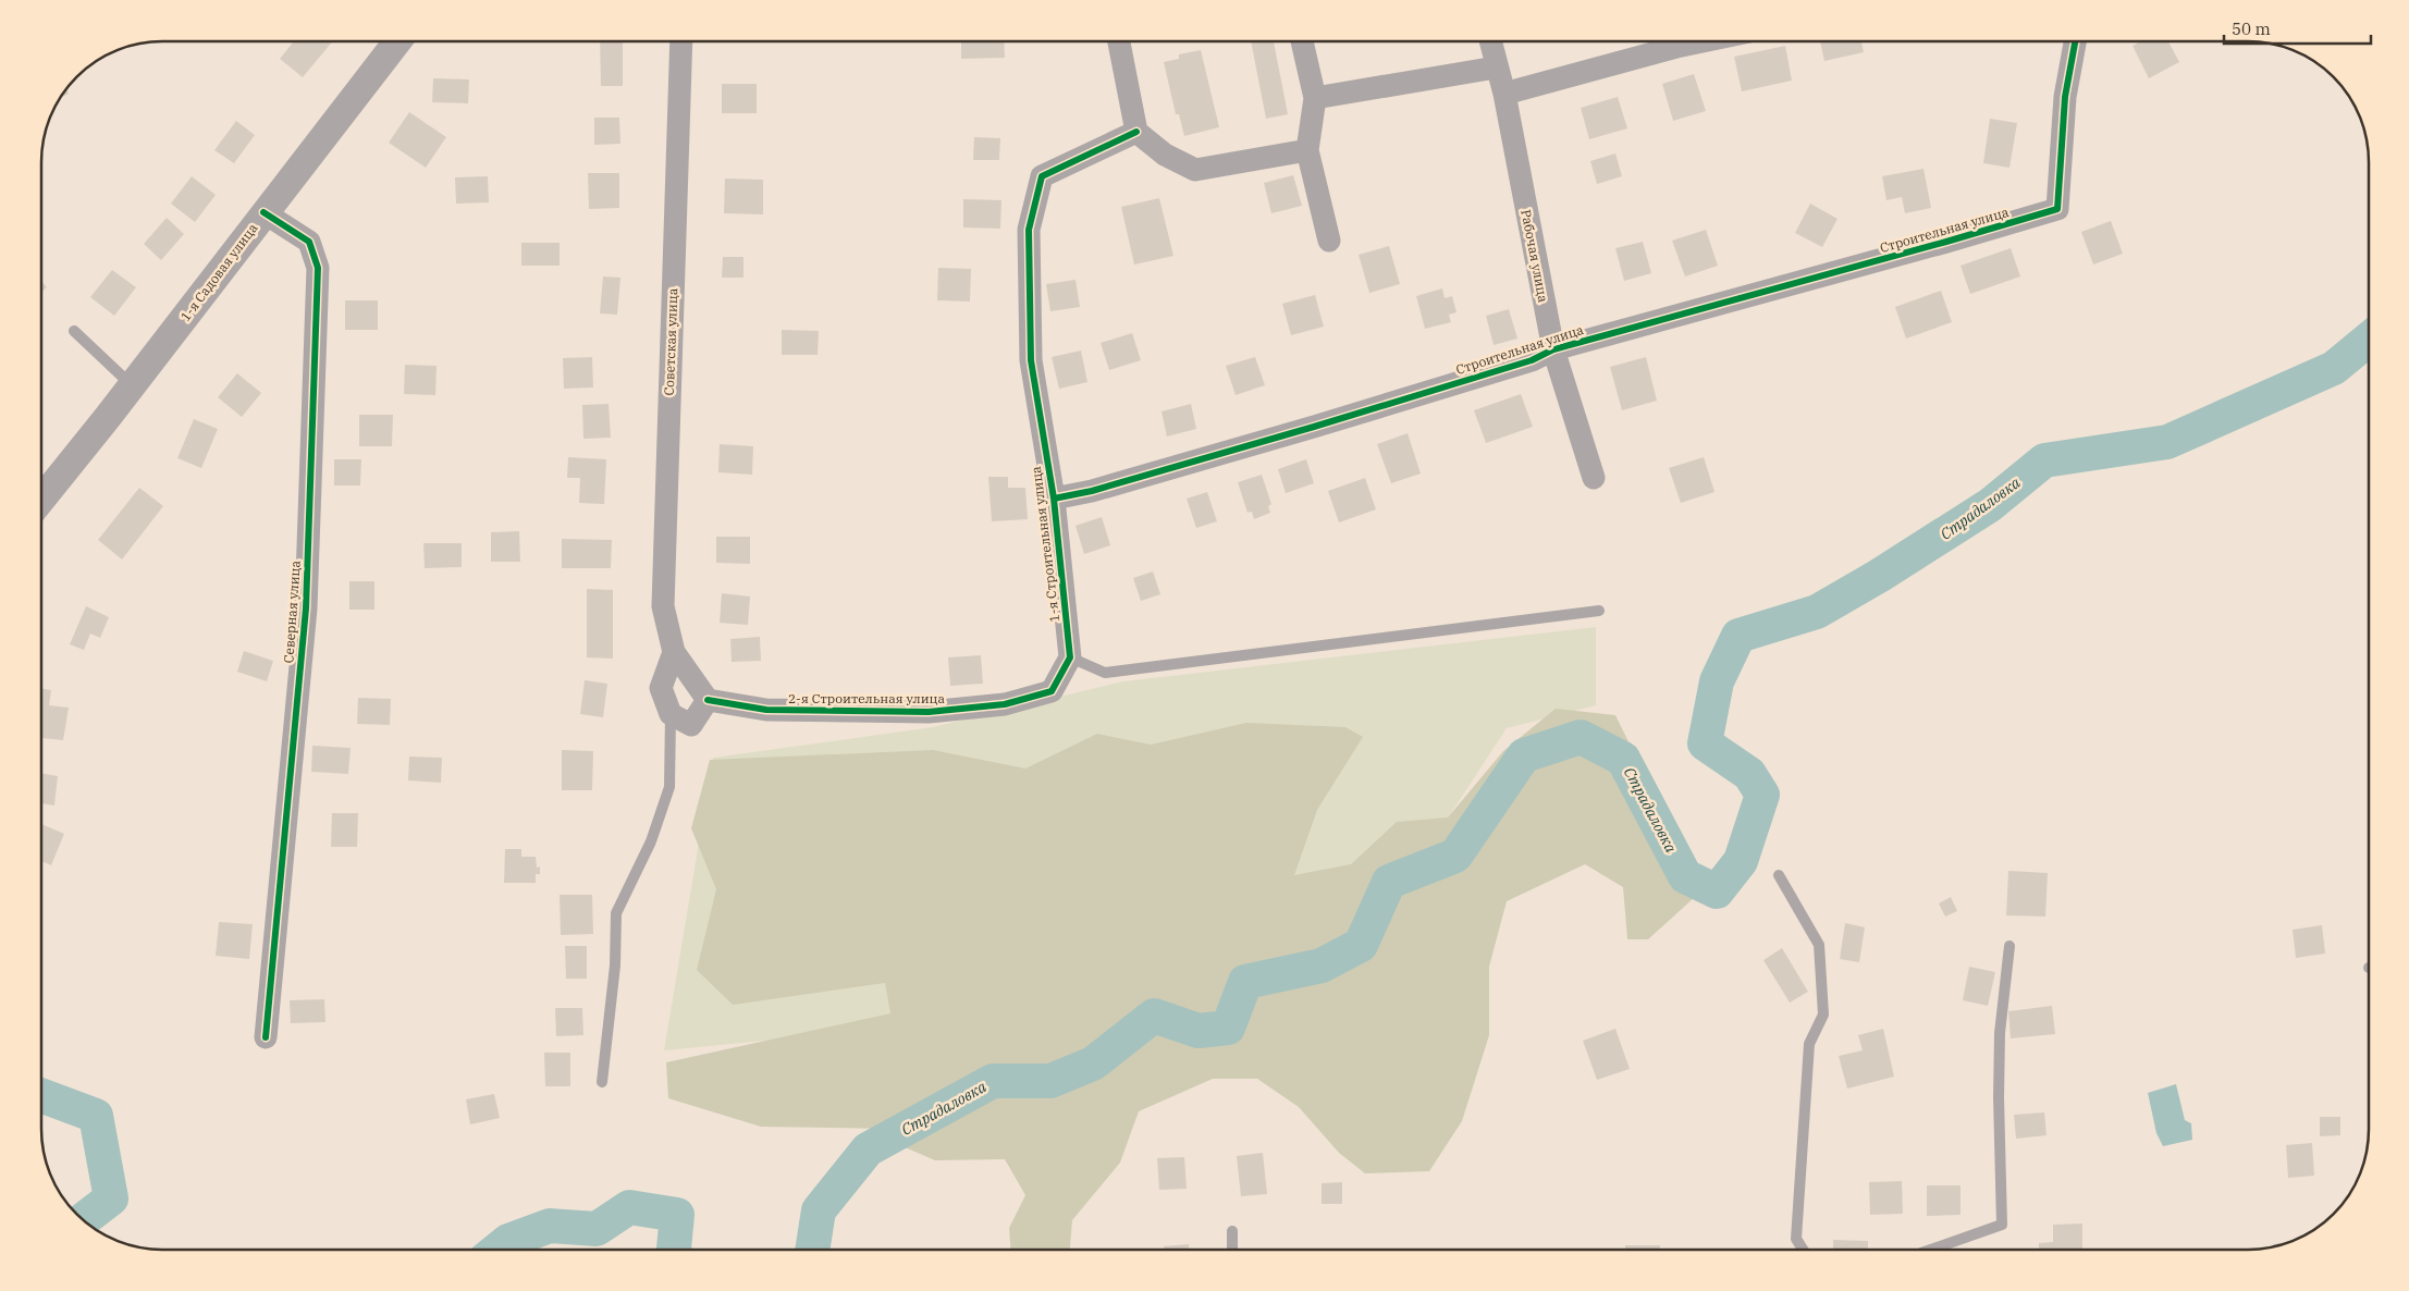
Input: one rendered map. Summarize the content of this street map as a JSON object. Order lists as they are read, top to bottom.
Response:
{
  "streets": {
    "street": [
      "Строительная улица",
      "Рабочая улица",
      "1-я Садовая улица",
      "Советская улица",
      "1-я Строительная улица",
      "Северная улица",
      "2-я Строительная улица"
    ]
  },
  "crossings": [
    ["Строительная улица", "Рабочая улица"],
    ["Строительная улица", "1-я Строительная улица"],
    ["1-я Садовая улица", "Северная улица"],
    ["Советская улица", "2-я Строительная улица"],
    ["1-я Строительная улица", "2-я Строительная улица"]
  ],
  "water": ["Страдаловка"],
  "scale_bar": "50 m"
}
